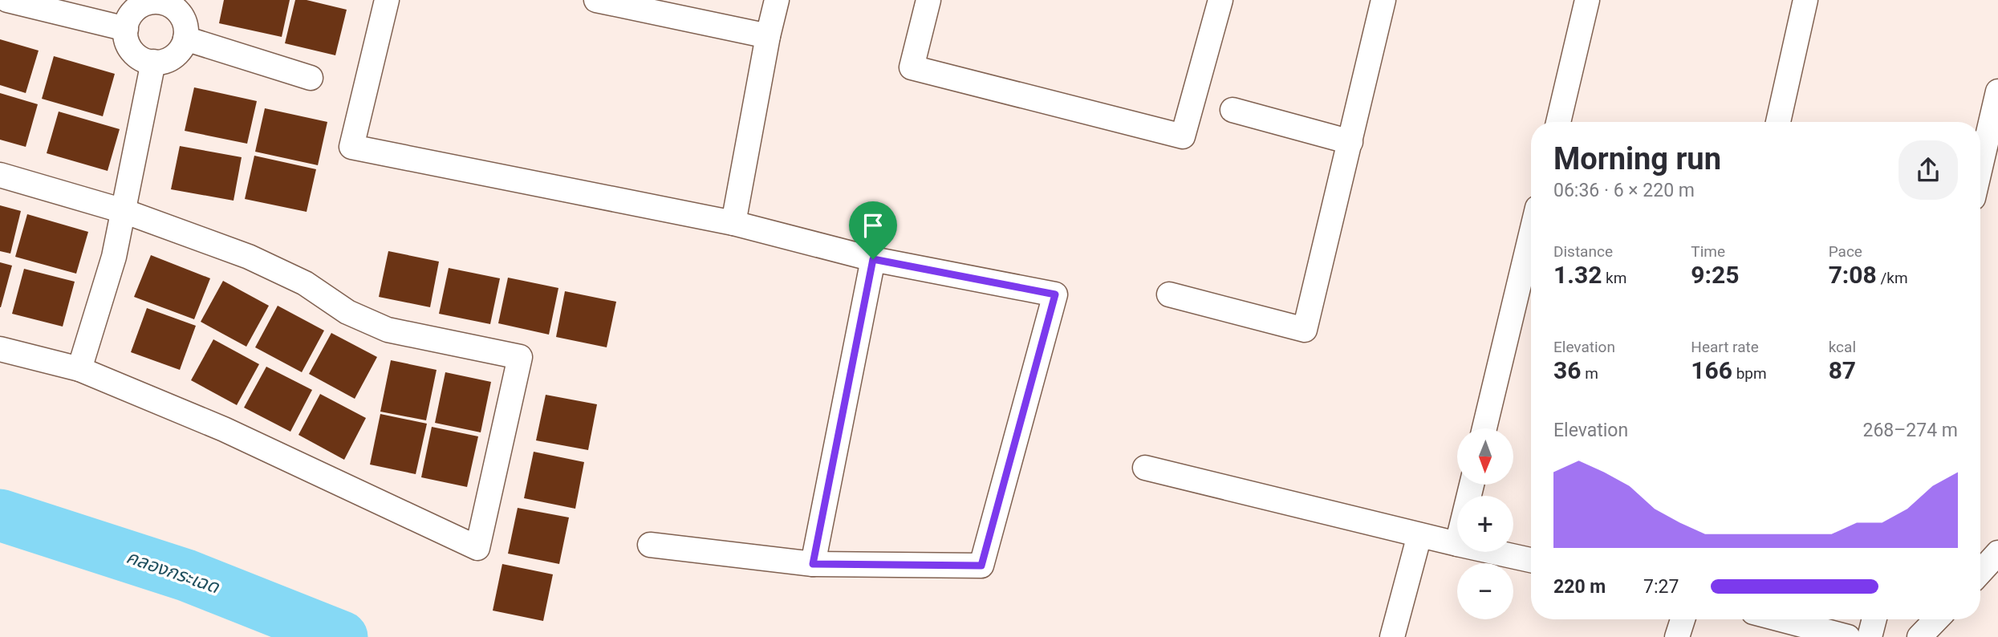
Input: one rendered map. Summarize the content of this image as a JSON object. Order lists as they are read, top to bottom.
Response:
{
  "water": ["คลองกระเฉด"],
  "north": "bottom",
  "page": {
    "heading": ["Morning run", "06:36 · 6 × 220 m"],
    "stats": [
      ["Distance", "1.32 km"],
      ["Time", "9:25"],
      ["Pace", "7:08 /km"],
      ["Elevation", "36 m"],
      ["Heart rate", "166 bpm"],
      ["kcal", "87"]
    ],
    "chart": ["Elevation", "268–274 m"],
    "map_buttons": ["+", "−"],
    "list": [
      {
        "name": "220 m",
        "note": "7:27"
      }
    ]
  }
}
